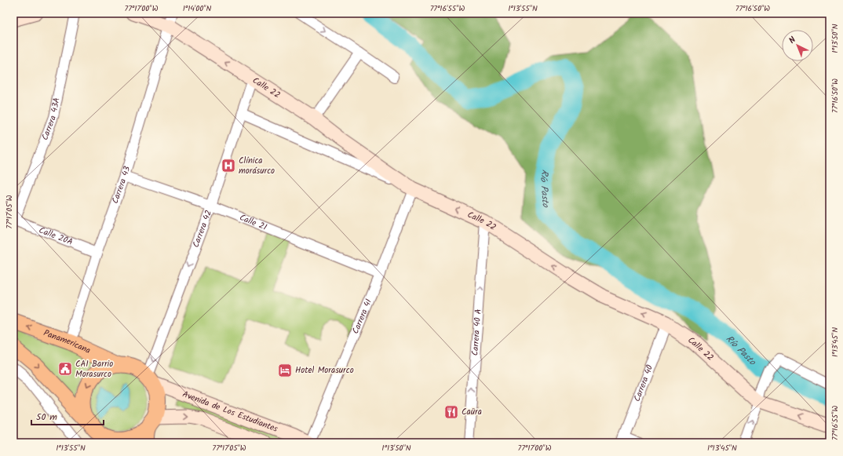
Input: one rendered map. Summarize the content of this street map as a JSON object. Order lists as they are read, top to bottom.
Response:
{
  "streets": {
    "main road": ["Panamericana"],
    "street": [
      "Calle 22",
      "Carrera 43A",
      "Carrera 43",
      "Calle 21",
      "Carrera 42",
      "Calle 20A",
      "Carrera 41",
      "Carrera 40 A",
      "Carrera 40",
      "Avenida de Los Estudiantes"
    ]
  },
  "crossings": [
    ["Calle 22", "Carrera 43"],
    ["Calle 22", "Carrera 42"],
    ["Calle 22", "Carrera 41"],
    ["Calle 22", "Carrera 40 A"],
    ["Calle 22", "Carrera 40"],
    ["Carrera 43A", "Calle 20A"],
    ["Carrera 43", "Calle 21"],
    ["Carrera 43", "Calle 20A"],
    ["Carrera 43", "Panamericana"],
    ["Calle 21", "Carrera 42"],
    ["Calle 21", "Carrera 41"],
    ["Carrera 42", "Panamericana"],
    ["Carrera 42", "Avenida de Los Estudiantes"],
    ["Panamericana", "Avenida de Los Estudiantes"]
  ],
  "one_way": [
    "Calle 22",
    "Carrera 42",
    "Carrera 40 A",
    "Panamericana"
  ],
  "water": ["Río Pasto"],
  "places": {
    "hospital": ["Clínica morásurco"],
    "public building": ["CAI Barrio Morasurco"],
    "hotel": ["Hotel Morasurco"],
    "restaurant": ["Caüra"]
  },
  "scale_bar": "50 m",
  "north": "top left",
  "coordinates": [
    "77°17'00\"W",
    "1°14'00\"N",
    "77°16'55\"W",
    "1°13'55\"N",
    "77°16'50\"W",
    "1°13'50\"N",
    "77°17'05\"W",
    "1°13'45\"N"
  ]
}
